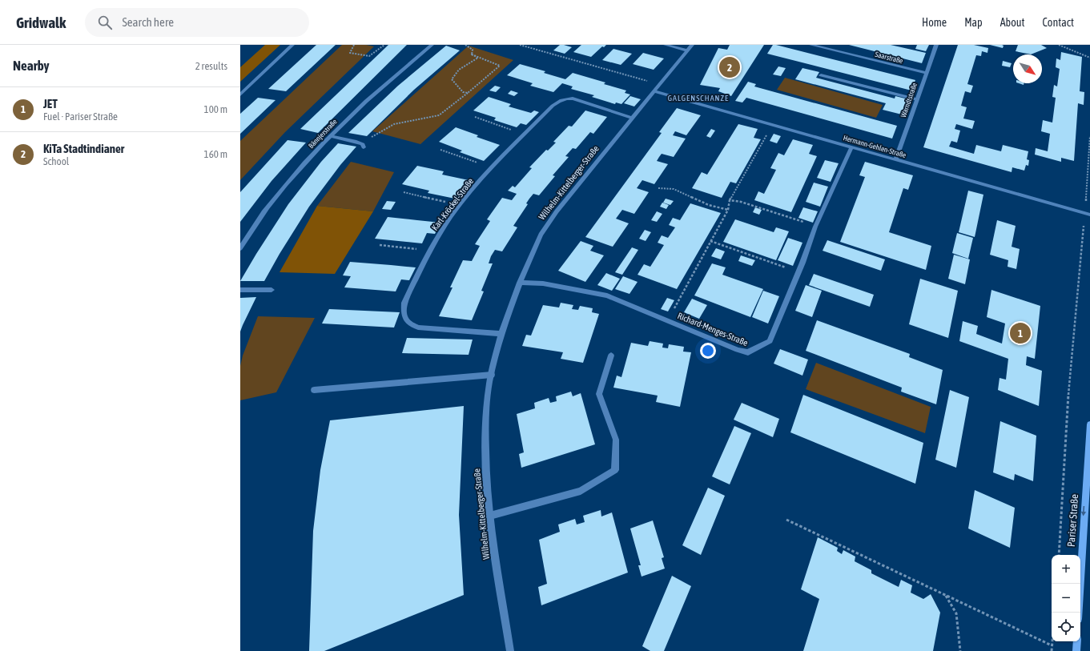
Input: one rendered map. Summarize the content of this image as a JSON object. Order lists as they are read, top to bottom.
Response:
{
  "streets": {
    "main road": ["Pariser Straße"],
    "street": [
      "Saarstraße",
      "Warndtstraße",
      "Bännjerstraße",
      "Hermann-Gehlen-Straße",
      "Wilhelm-Kittelberger-Straße",
      "Karl-Kröckel-Straße",
      "Richard-Menges-Straße"
    ]
  },
  "crossings": [
    ["Saarstraße", "Warndtstraße"],
    ["Warndtstraße", "Hermann-Gehlen-Straße"],
    ["Hermann-Gehlen-Straße", "Wilhelm-Kittelberger-Straße"],
    ["Hermann-Gehlen-Straße", "Richard-Menges-Straße"],
    ["Wilhelm-Kittelberger-Straße", "Karl-Kröckel-Straße"],
    ["Wilhelm-Kittelberger-Straße", "Richard-Menges-Straße"]
  ],
  "one_way": ["Pariser Straße"],
  "districts": ["GALGENSCHANZE"],
  "north": "bottom right",
  "page": {
    "header": "Gridwalk",
    "search": "Search here",
    "nav": [
      "Home",
      "Map",
      "About",
      "Contact"
    ],
    "heading": ["Nearby", "2 results"],
    "pins": ["2", "1"],
    "list": [
      {
        "mark": "1",
        "name": "JET",
        "note": "Fuel · Pariser Straße",
        "value": "100 m"
      },
      {
        "mark": "2",
        "name": "KiTa Stadtindianer",
        "note": "School",
        "value": "160 m"
      }
    ],
    "map_buttons": ["+", "−"]
  }
}
